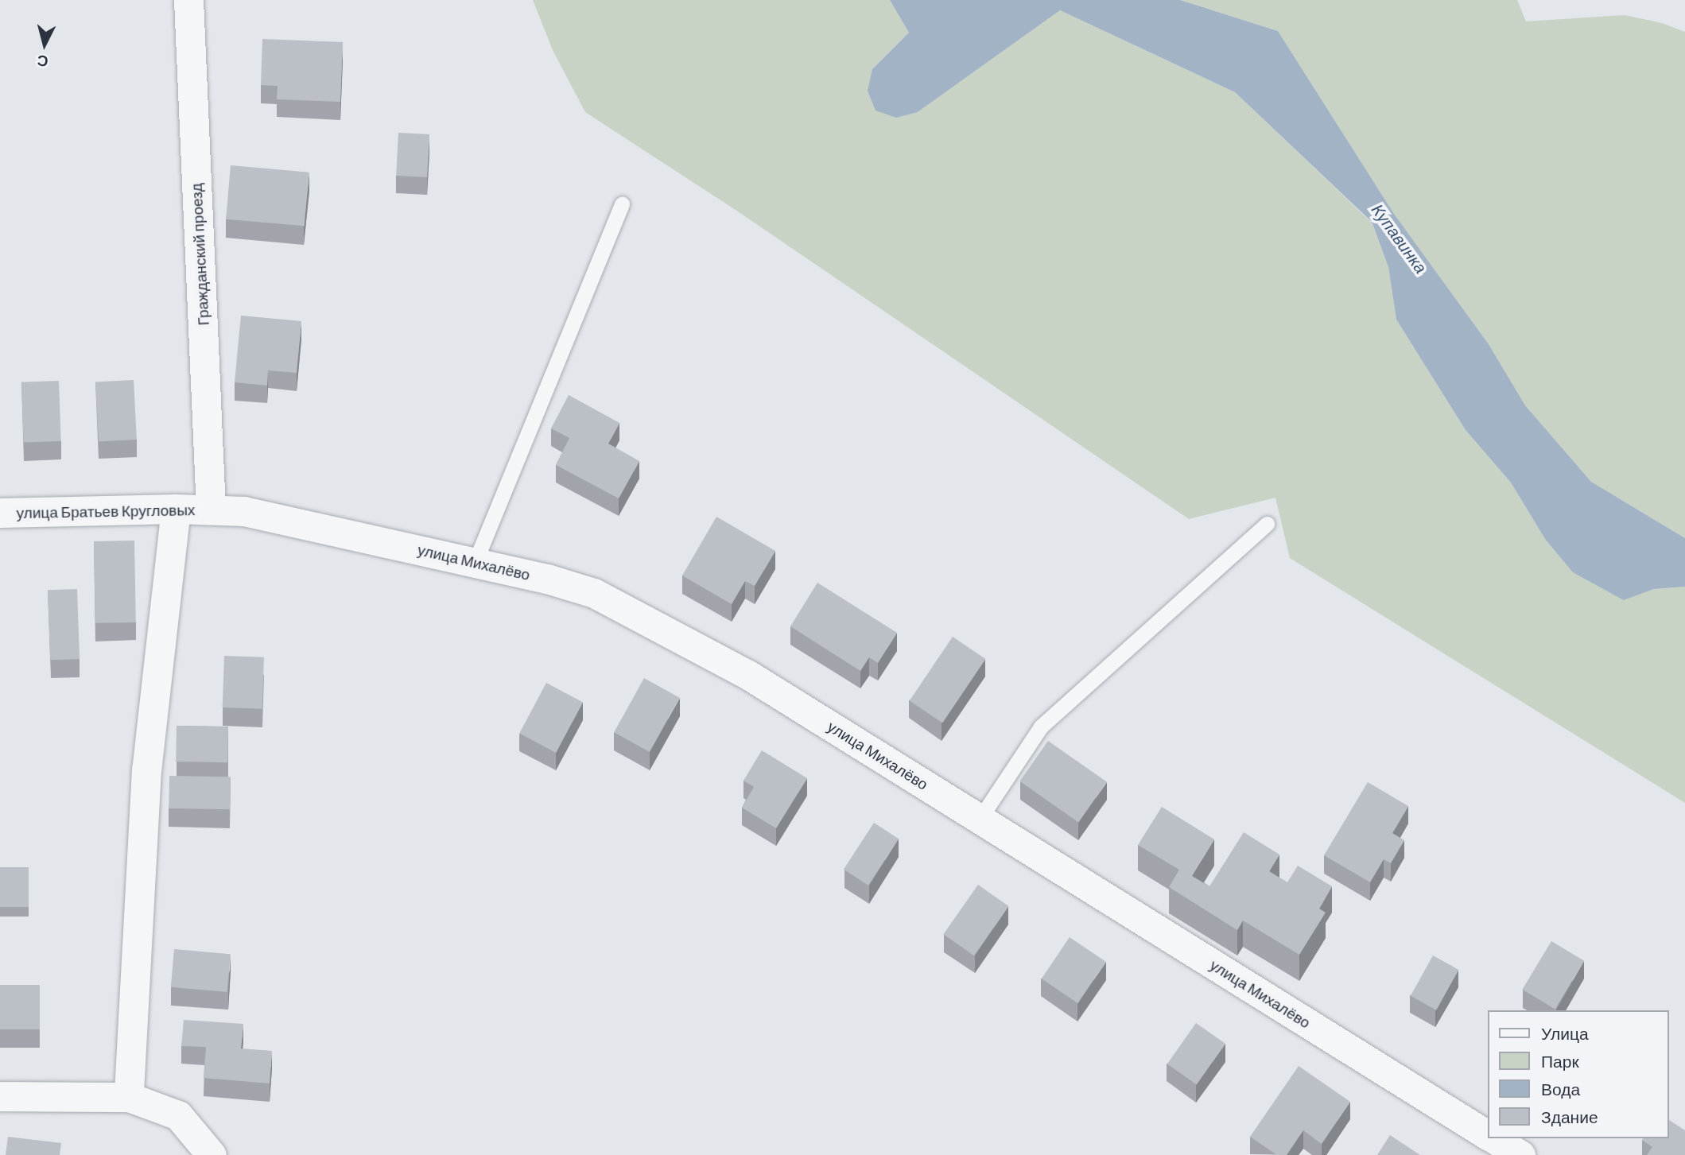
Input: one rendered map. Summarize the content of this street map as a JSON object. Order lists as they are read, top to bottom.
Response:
{
  "streets": {
    "street": ["Гражданский проезд", "улица Братьев Кругловых", "улица Михалёво"]
  },
  "crossings": [
    ["Гражданский проезд", "улица Братьев Кругловых"],
    ["Гражданский проезд", "улица Михалёво"],
    ["улица Братьев Кругловых", "улица Михалёво"]
  ],
  "water": ["Купавинка"],
  "legend": [
    "Улица",
    "Парк",
    "Вода",
    "Здание"
  ],
  "north": "bottom"
}
